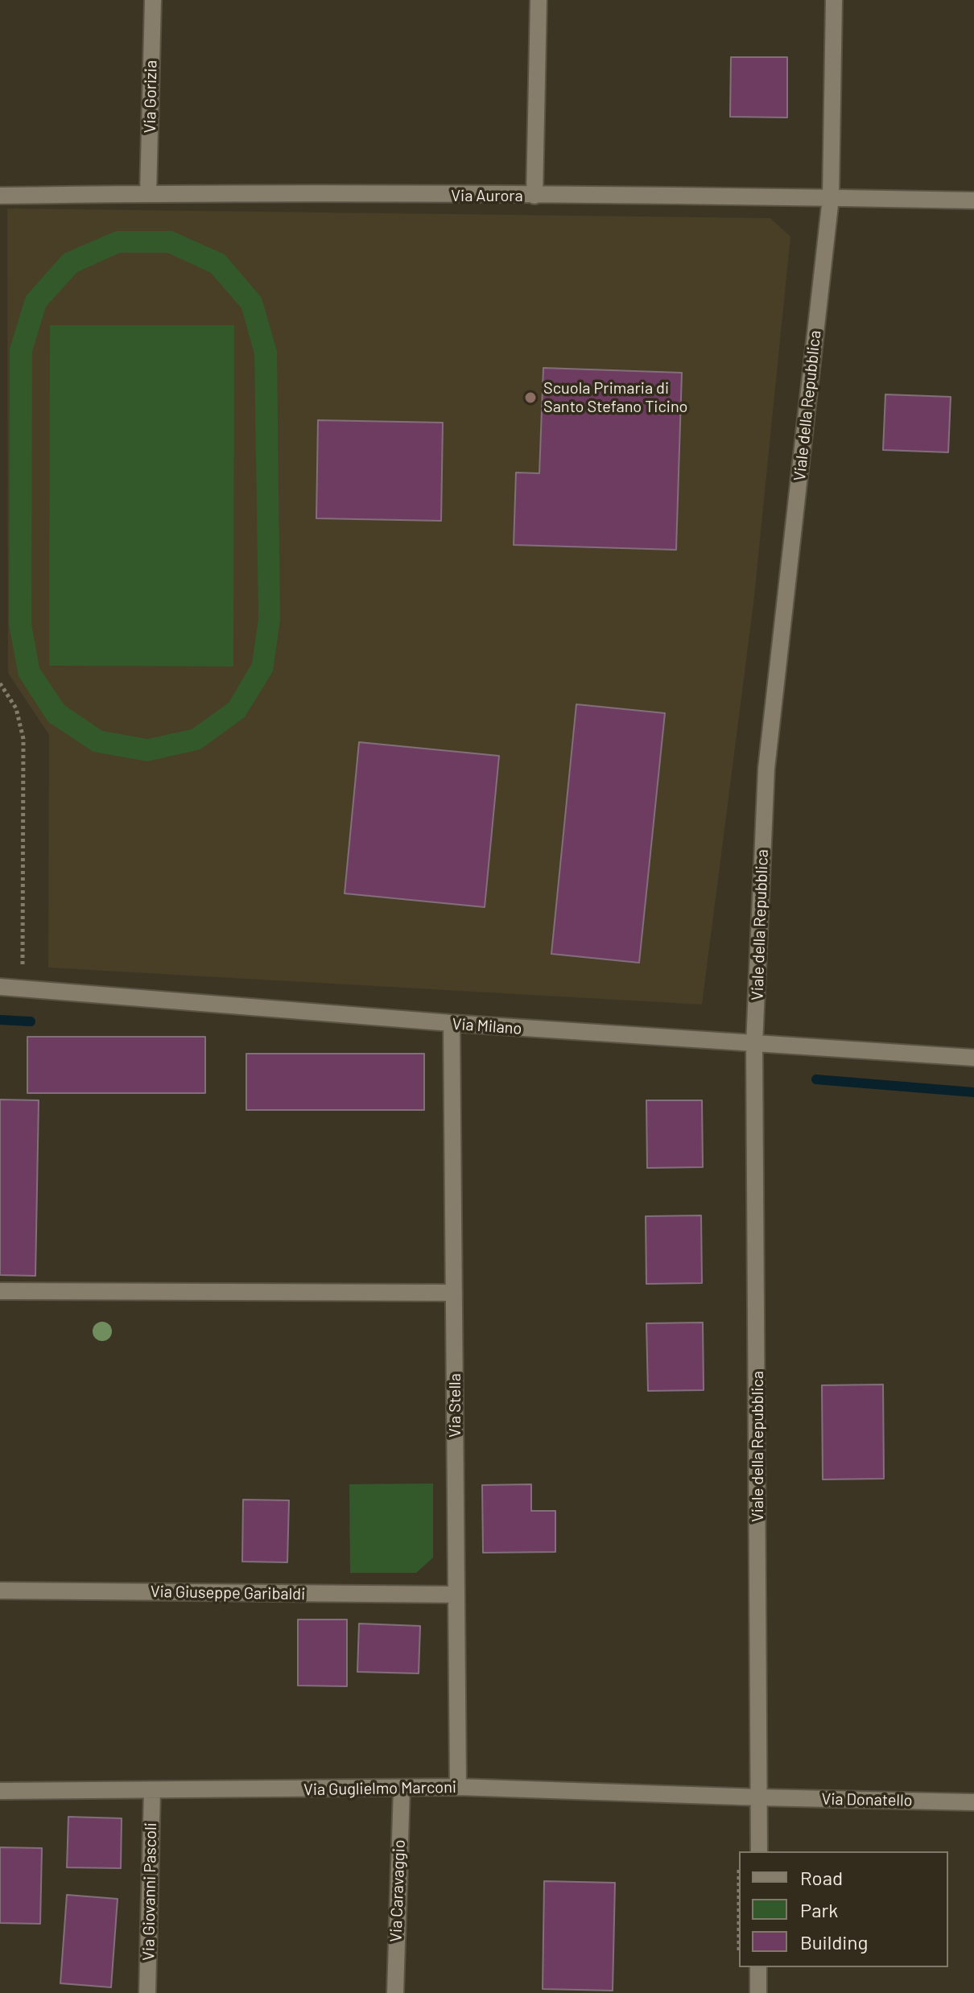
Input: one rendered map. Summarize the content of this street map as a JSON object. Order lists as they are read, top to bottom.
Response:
{
  "streets": {
    "street": [
      "Via Gorizia",
      "Via Aurora",
      "Viale della Repubblica",
      "Via Milano",
      "Via Stella",
      "Via Giuseppe Garibaldi",
      "Via Guglielmo Marconi",
      "Via Donatello",
      "Via Caravaggio",
      "Via Giovanni Pascoli"
    ]
  },
  "crossings": [
    ["Via Gorizia", "Via Aurora"],
    ["Via Aurora", "Viale della Repubblica"],
    ["Viale della Repubblica", "Via Milano"],
    ["Viale della Repubblica", "Via Guglielmo Marconi"],
    ["Viale della Repubblica", "Via Donatello"],
    ["Via Milano", "Via Stella"],
    ["Via Stella", "Via Giuseppe Garibaldi"],
    ["Via Stella", "Via Guglielmo Marconi"],
    ["Via Guglielmo Marconi", "Via Donatello"],
    ["Via Guglielmo Marconi", "Via Caravaggio"],
    ["Via Guglielmo Marconi", "Via Giovanni Pascoli"]
  ],
  "places": ["Scuola Primaria di Santo Stefano Ticino"],
  "legend": ["Road", "Park", "Building"]
}
